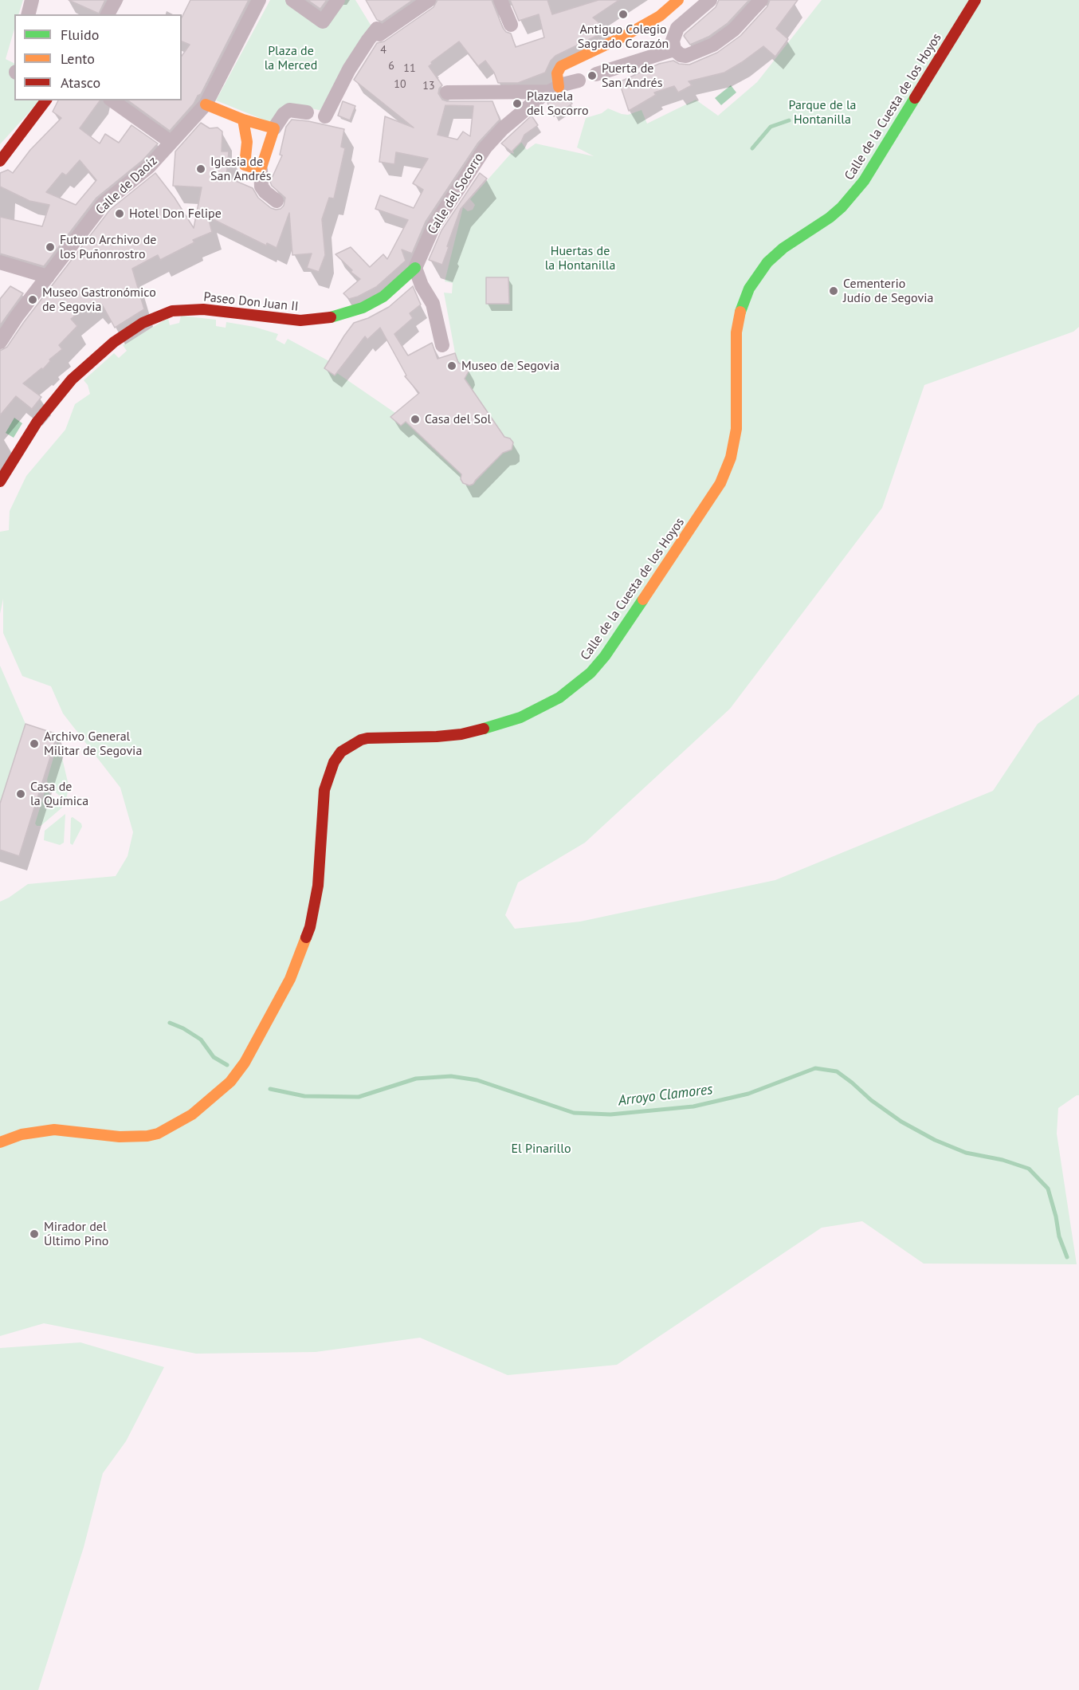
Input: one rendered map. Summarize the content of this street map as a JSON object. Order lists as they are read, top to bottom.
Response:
{
  "streets": {
    "main road": ["Calle de la Cuesta de los Hoyos", "Paseo Don Juan II"],
    "street": ["Calle de Daoíz", "Calle del Socorro"]
  },
  "crossings": [
    ["Calle del Socorro", "Paseo Don Juan II"]
  ],
  "water": ["Arroyo Clamores"],
  "parks": [
    "Plaza de la Merced",
    "Parque de la Hontanilla",
    "Huertas de la Hontanilla",
    "El Pinarillo"
  ],
  "places": [
    "Antiguo Colegio Sagrado Corazón",
    "Puerta de San Andrés",
    "Plazuela del Socorro",
    "Iglesia de San Andrés",
    "Hotel Don Felipe",
    "Futuro Archivo de los Puñonrostro",
    "Cementerio Judío de Segovia",
    "Museo Gastronómico de Segovia",
    "Museo de Segovia",
    "Casa del Sol",
    "Archivo General Militar de Segovia",
    "Casa de la Química",
    "Mirador del Último Pino"
  ],
  "house_numbers": [
    "4",
    "6",
    "11",
    "10",
    "13"
  ],
  "legend": ["Fluido", "Lento", "Atasco"]
}
